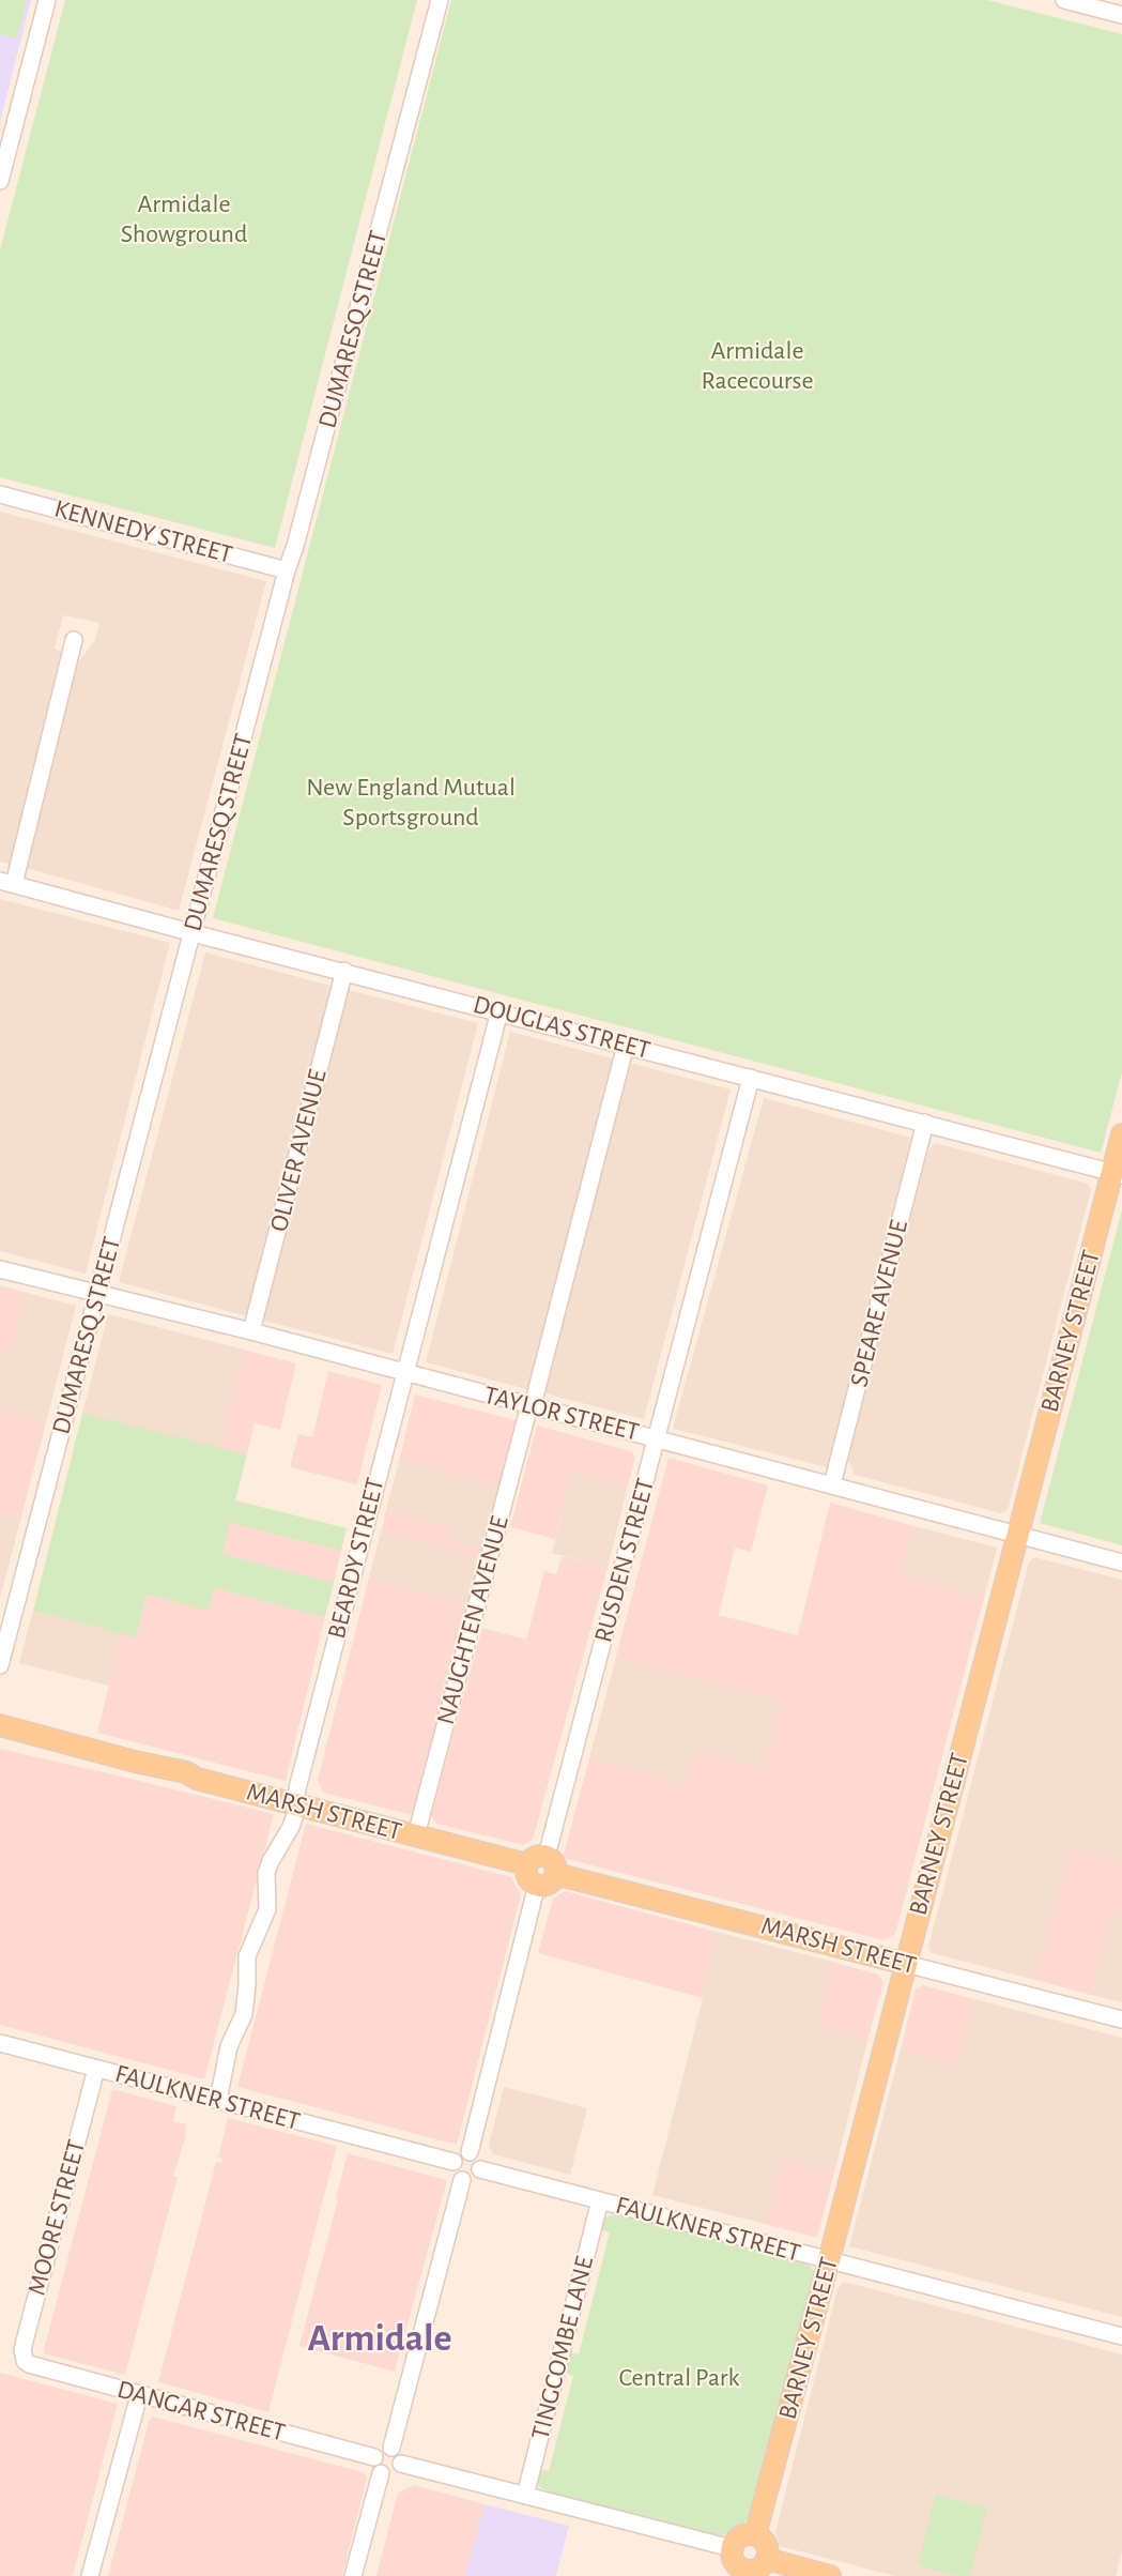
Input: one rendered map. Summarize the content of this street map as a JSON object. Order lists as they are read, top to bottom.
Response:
{
  "streets": {
    "main road": ["BARNEY STREET", "MARSH STREET"],
    "street": [
      "DUMARESQ STREET",
      "KENNEDY STREET",
      "DOUGLAS STREET",
      "OLIVER AVENUE",
      "SPEARE AVENUE",
      "TAYLOR STREET",
      "BEARDY STREET",
      "RUSDEN STREET",
      "NAUGHTEN AVENUE",
      "FAULKNER STREET",
      "MOORE STREET",
      "TINGCOMBE LANE",
      "DANGAR STREET"
    ]
  },
  "crossings": [
    ["DUMARESQ STREET", "KENNEDY STREET"],
    ["DUMARESQ STREET", "DOUGLAS STREET"],
    ["DUMARESQ STREET", "TAYLOR STREET"],
    ["DOUGLAS STREET", "OLIVER AVENUE"],
    ["DOUGLAS STREET", "SPEARE AVENUE"],
    ["DOUGLAS STREET", "BARNEY STREET"],
    ["DOUGLAS STREET", "BEARDY STREET"],
    ["DOUGLAS STREET", "RUSDEN STREET"],
    ["DOUGLAS STREET", "NAUGHTEN AVENUE"],
    ["OLIVER AVENUE", "TAYLOR STREET"],
    ["SPEARE AVENUE", "TAYLOR STREET"],
    ["BARNEY STREET", "TAYLOR STREET"],
    ["BARNEY STREET", "MARSH STREET"],
    ["BARNEY STREET", "FAULKNER STREET"],
    ["BARNEY STREET", "DANGAR STREET"],
    ["TAYLOR STREET", "BEARDY STREET"],
    ["TAYLOR STREET", "RUSDEN STREET"],
    ["TAYLOR STREET", "NAUGHTEN AVENUE"],
    ["BEARDY STREET", "MARSH STREET"],
    ["BEARDY STREET", "FAULKNER STREET"],
    ["RUSDEN STREET", "MARSH STREET"],
    ["NAUGHTEN AVENUE", "MARSH STREET"],
    ["FAULKNER STREET", "MOORE STREET"],
    ["FAULKNER STREET", "TINGCOMBE LANE"],
    ["MOORE STREET", "DANGAR STREET"],
    ["TINGCOMBE LANE", "DANGAR STREET"]
  ],
  "districts": ["Armidale"],
  "parks": [
    "Armidale Showground",
    "Armidale Racecourse",
    "New England Mutual Sportsground",
    "Central Park"
  ]
}
